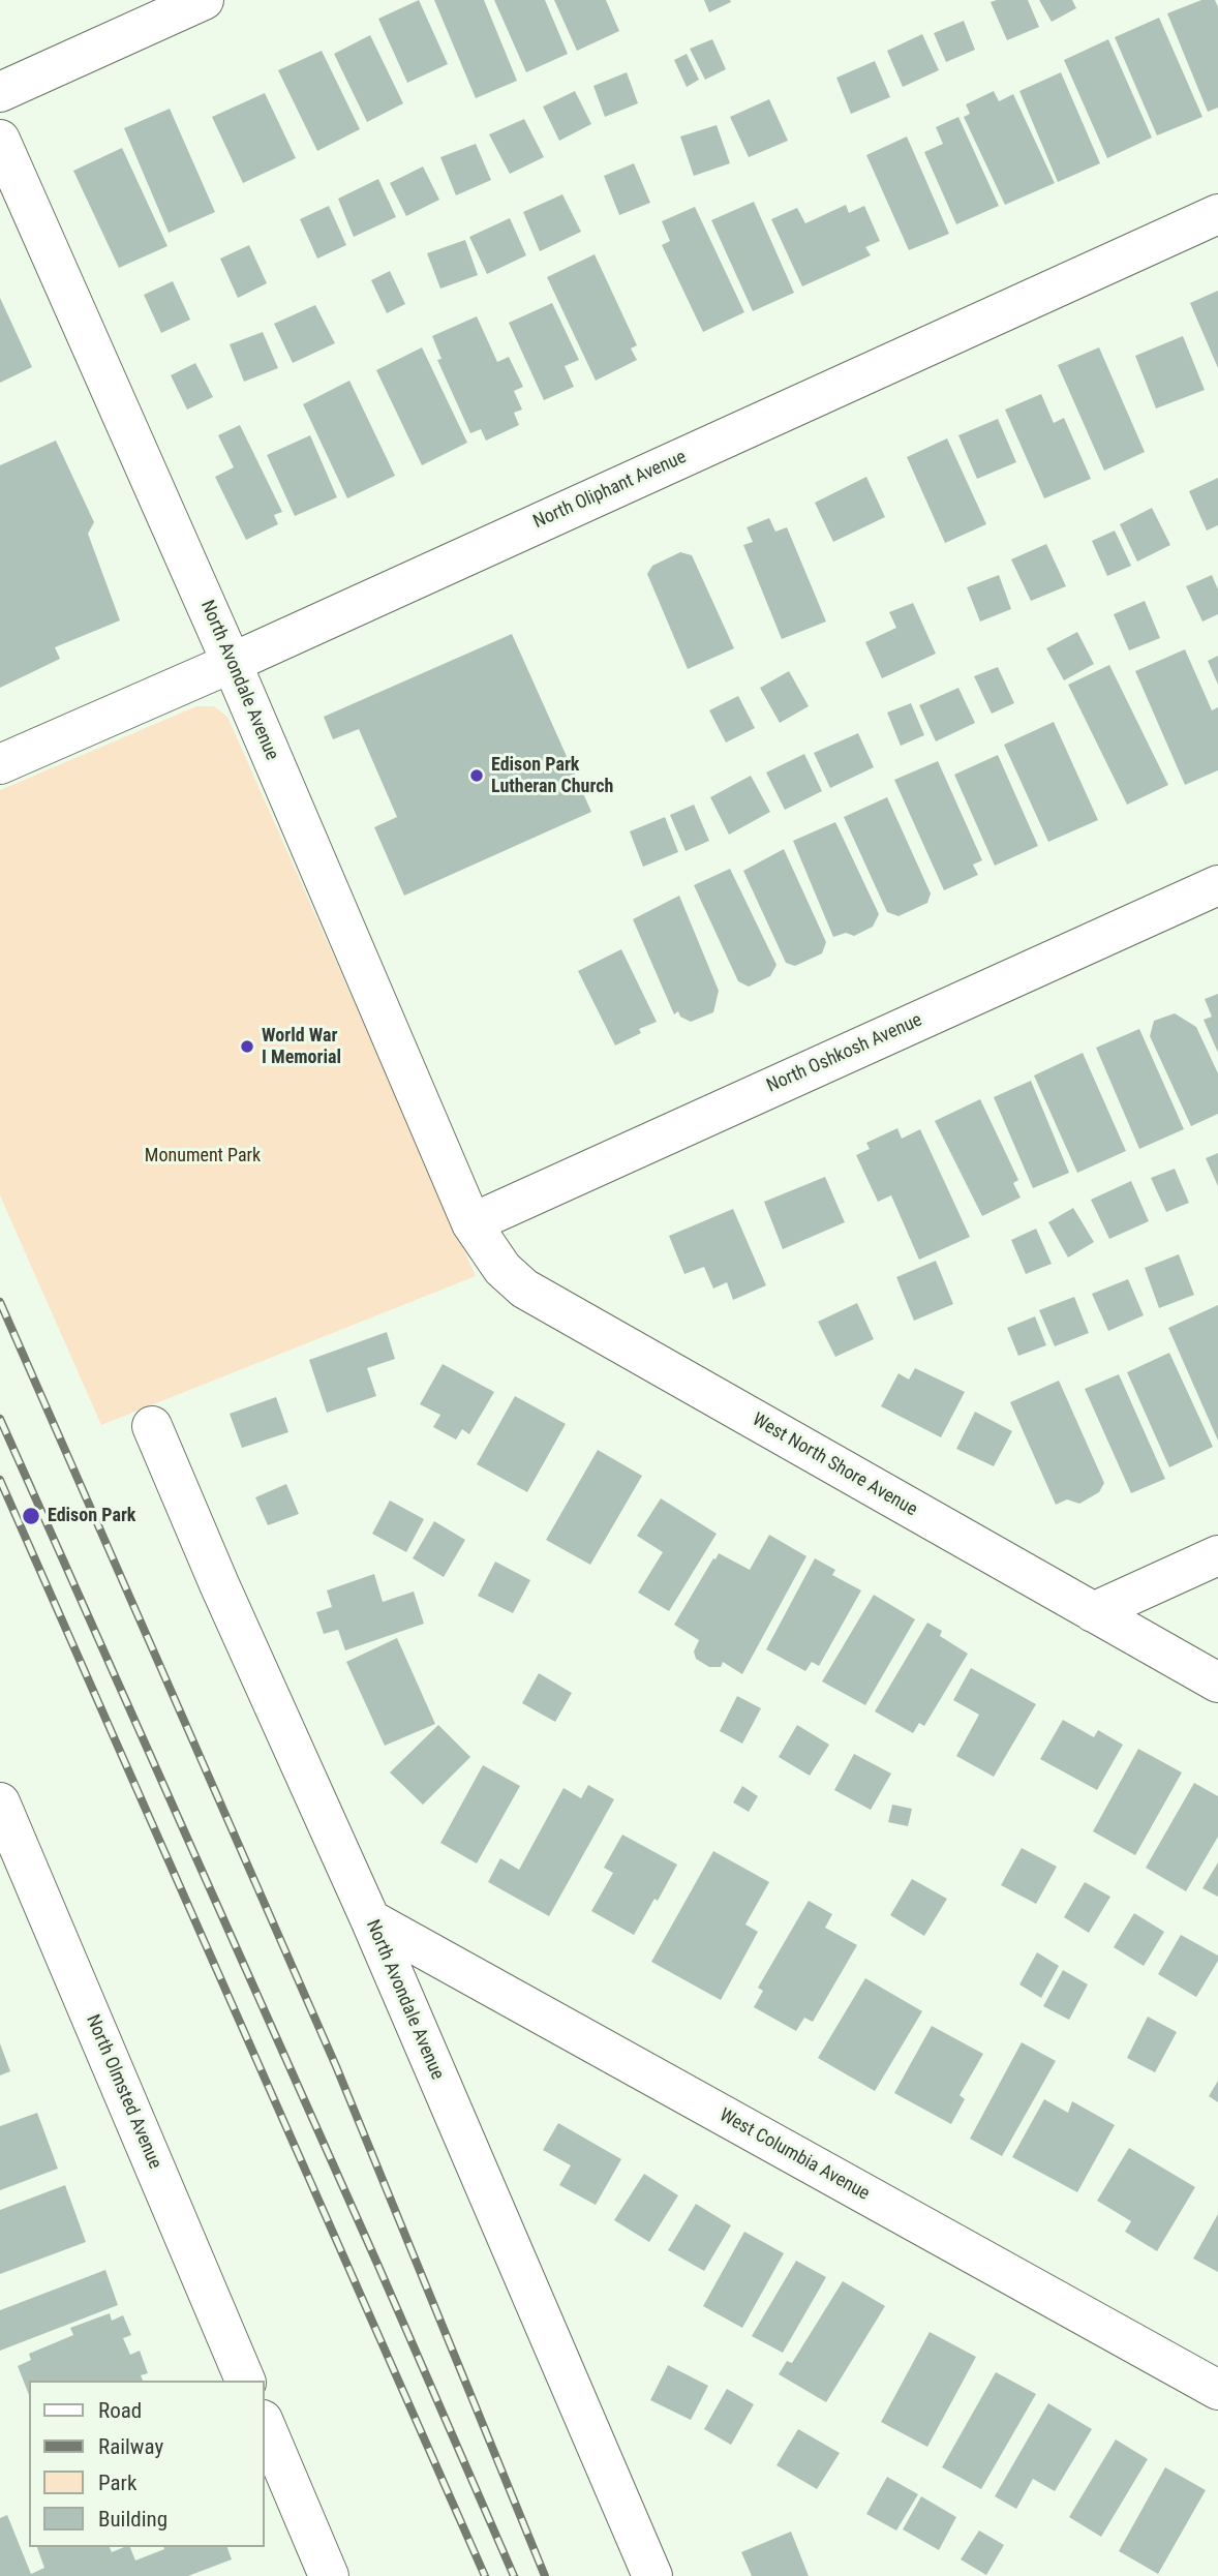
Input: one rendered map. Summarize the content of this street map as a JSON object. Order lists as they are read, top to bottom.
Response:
{
  "streets": {
    "street": [
      "North Oliphant Avenue",
      "North Avondale Avenue",
      "North Oshkosh Avenue",
      "West North Shore Avenue",
      "North Olmsted Avenue",
      "West Columbia Avenue"
    ]
  },
  "crossings": [
    ["North Oliphant Avenue", "North Avondale Avenue"],
    ["North Avondale Avenue", "North Oshkosh Avenue"],
    ["North Avondale Avenue", "West North Shore Avenue"],
    ["North Avondale Avenue", "West Columbia Avenue"],
    ["North Oshkosh Avenue", "West North Shore Avenue"]
  ],
  "parks": ["Monument Park"],
  "places": ["Edison Park Lutheran Church", "World War I Memorial", "Edison Park"],
  "legend": [
    "Road",
    "Railway",
    "Park",
    "Building"
  ]
}
